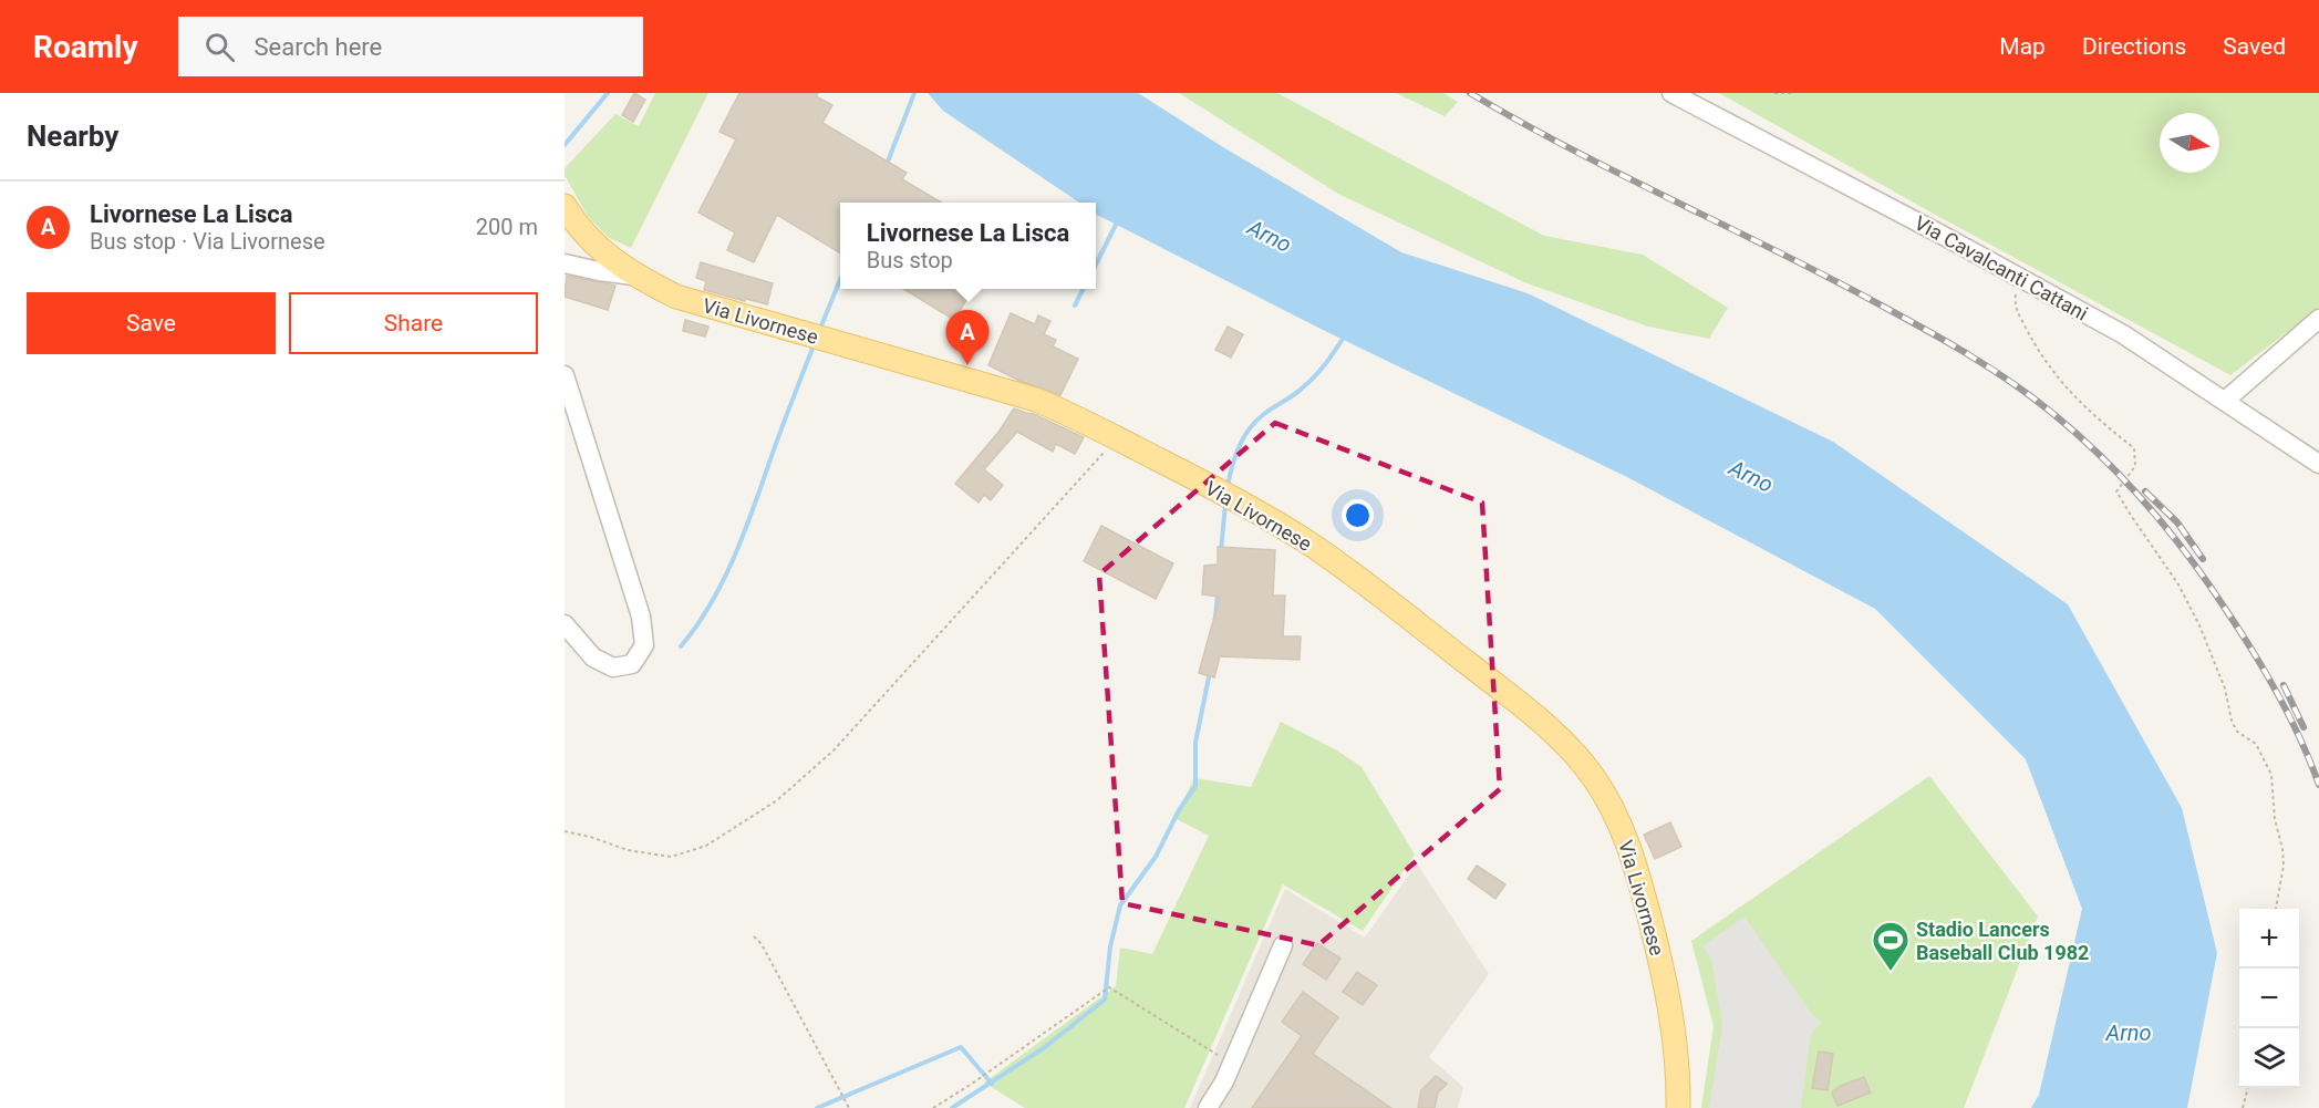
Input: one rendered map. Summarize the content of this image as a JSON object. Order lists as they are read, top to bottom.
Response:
{
  "streets": {
    "main road": ["Via Livornese"],
    "street": ["Via Cavalcanti Cattani"]
  },
  "water": ["Arno"],
  "places": {
    "sports": ["Stadio Lancers Baseball Club 1982"]
  },
  "north": "right",
  "page": {
    "header": "Roamly",
    "search": "Search here",
    "nav": ["Map", "Directions", "Saved"],
    "heading": "Nearby",
    "list": [
      {
        "mark": "A",
        "name": "Livornese La Lisca",
        "note": "Bus stop · Via Livornese",
        "value": "200 m"
      }
    ],
    "popup": ["Livornese La Lisca", "Bus stop"],
    "buttons": ["Save", "Share"],
    "pins": "A",
    "map_buttons": ["+", "−"]
  }
}
